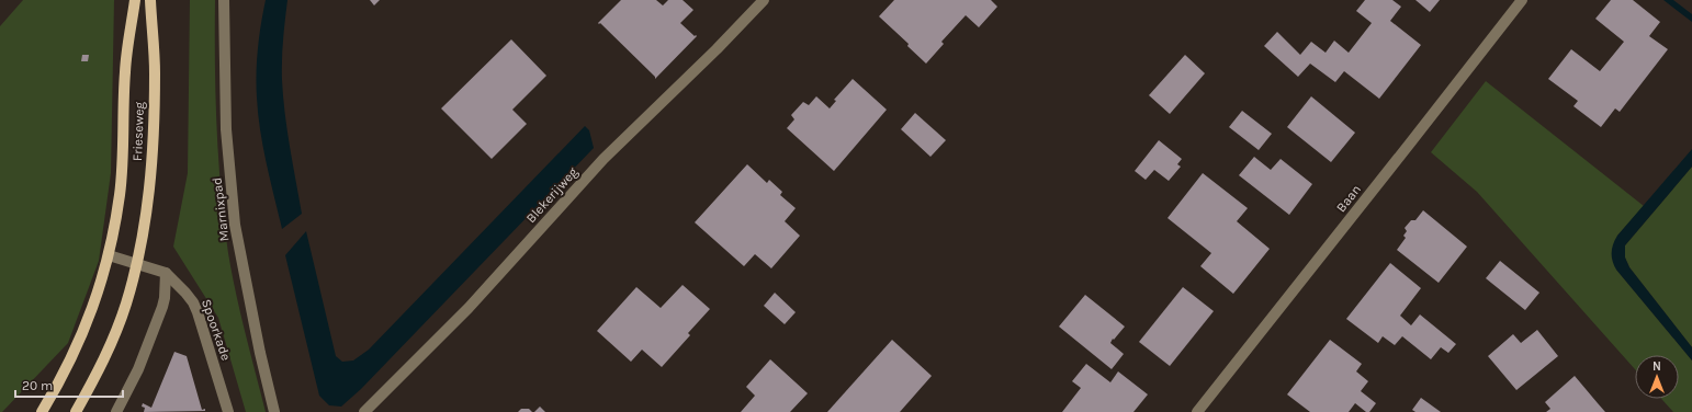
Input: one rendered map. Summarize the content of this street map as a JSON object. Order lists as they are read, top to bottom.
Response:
{
  "streets": {
    "main road": ["Frieseweg"],
    "street": [
      "Blekerijweg",
      "Baan",
      "Marnixpad",
      "Spoorkade"
    ]
  },
  "crossings": [
    ["Frieseweg", "Spoorkade"]
  ],
  "scale_bar": "20 m",
  "north": "top"
}
